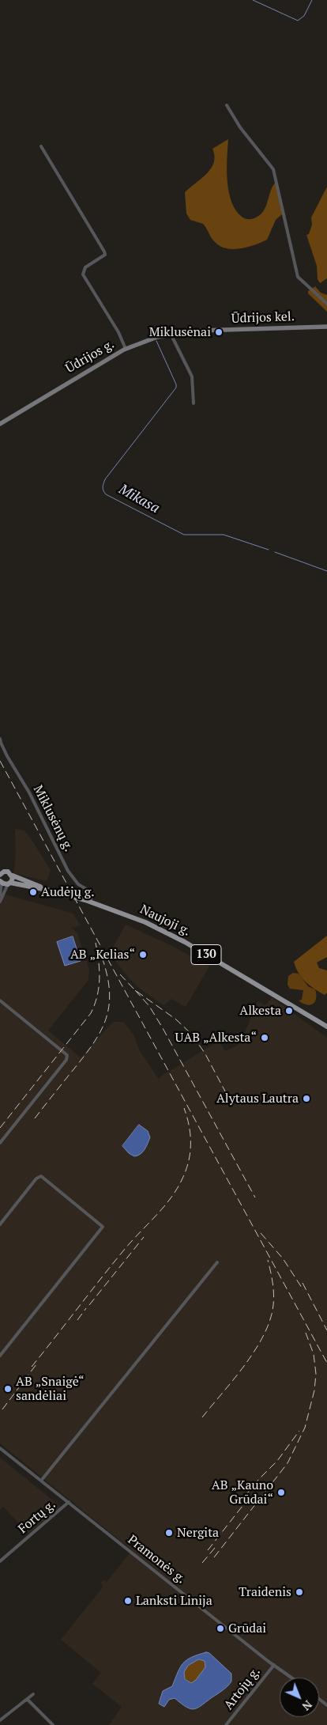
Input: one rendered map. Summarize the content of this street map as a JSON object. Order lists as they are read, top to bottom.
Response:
{
  "streets": {
    "main road": [
      "Ūdrijos kel.",
      "Ūdrijos g.",
      "Naujoji g.",
      "130"
    ],
    "street": [
      "Miklusėnų g.",
      "Fortų g.",
      "Pramonės g.",
      "Artojų g."
    ]
  },
  "crossings": [
    ["Ūdrijos kel.", "Ūdrijos g."],
    ["Miklusėnų g.", "Naujoji g."],
    ["Naujoji g.", "130"],
    ["Fortų g.", "Pramonės g."],
    ["Pramonės g.", "Artojų g."]
  ],
  "water": ["Mikasa"],
  "places": [
    "Miklusėnai",
    "Audėjų g.",
    "AB „Kelias“",
    "Alkesta",
    "UAB „Alkesta“",
    "Alytaus Lautra",
    "AB „Snaigė“ sandėliai",
    "AB „Kauno Grūdai“",
    "Nergita",
    "Traidenis",
    "Lanksti Linija",
    "Grūdai"
  ],
  "north": "bottom right"
}
